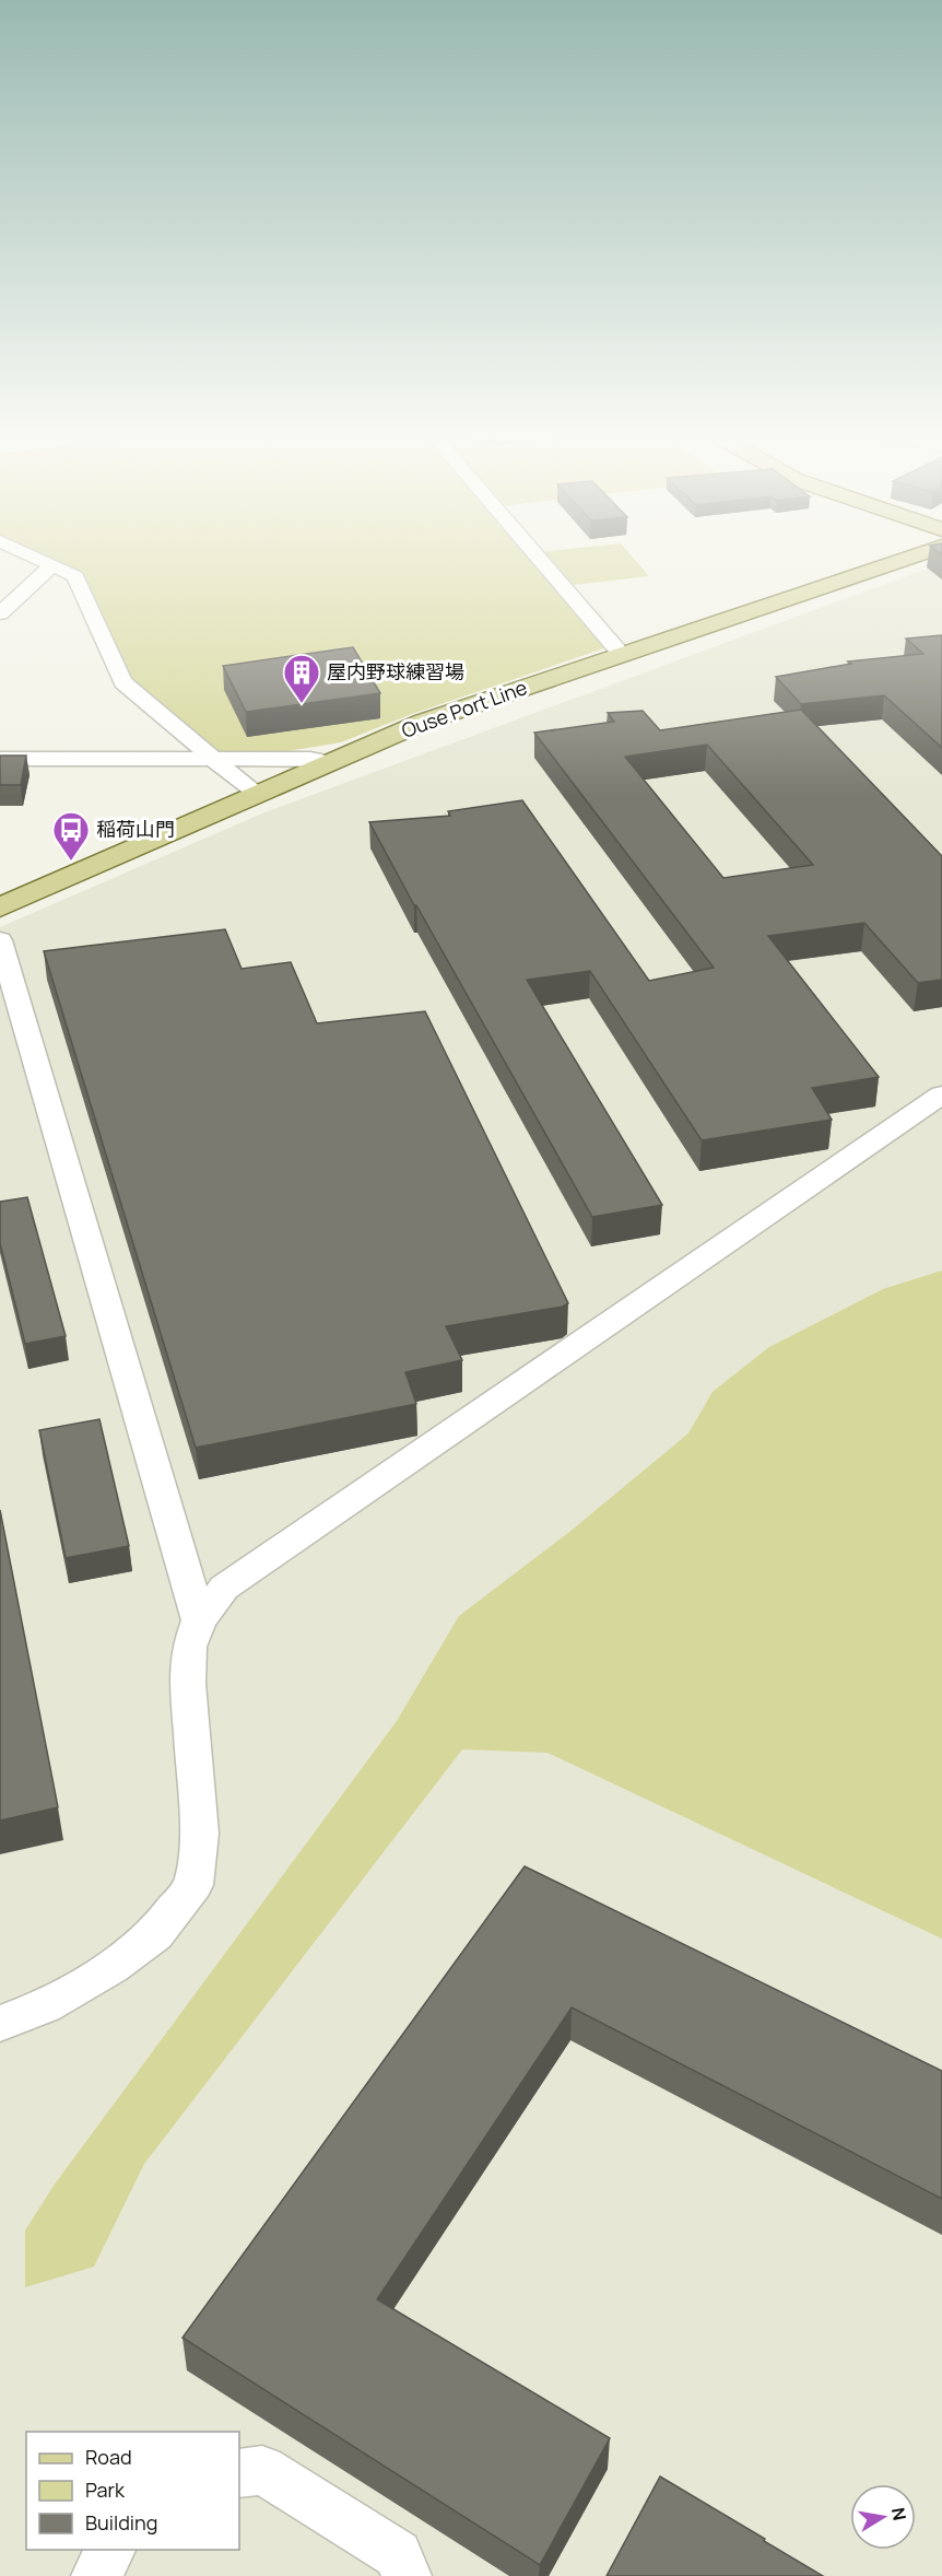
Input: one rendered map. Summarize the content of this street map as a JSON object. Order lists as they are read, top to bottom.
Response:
{
  "streets": {
    "main road": ["Ouse Port Line"]
  },
  "places": {
    "building": ["屋内野球練習場"],
    "bus stop": ["稲荷山門"]
  },
  "legend": ["Road", "Park", "Building"],
  "north": "right"
}
